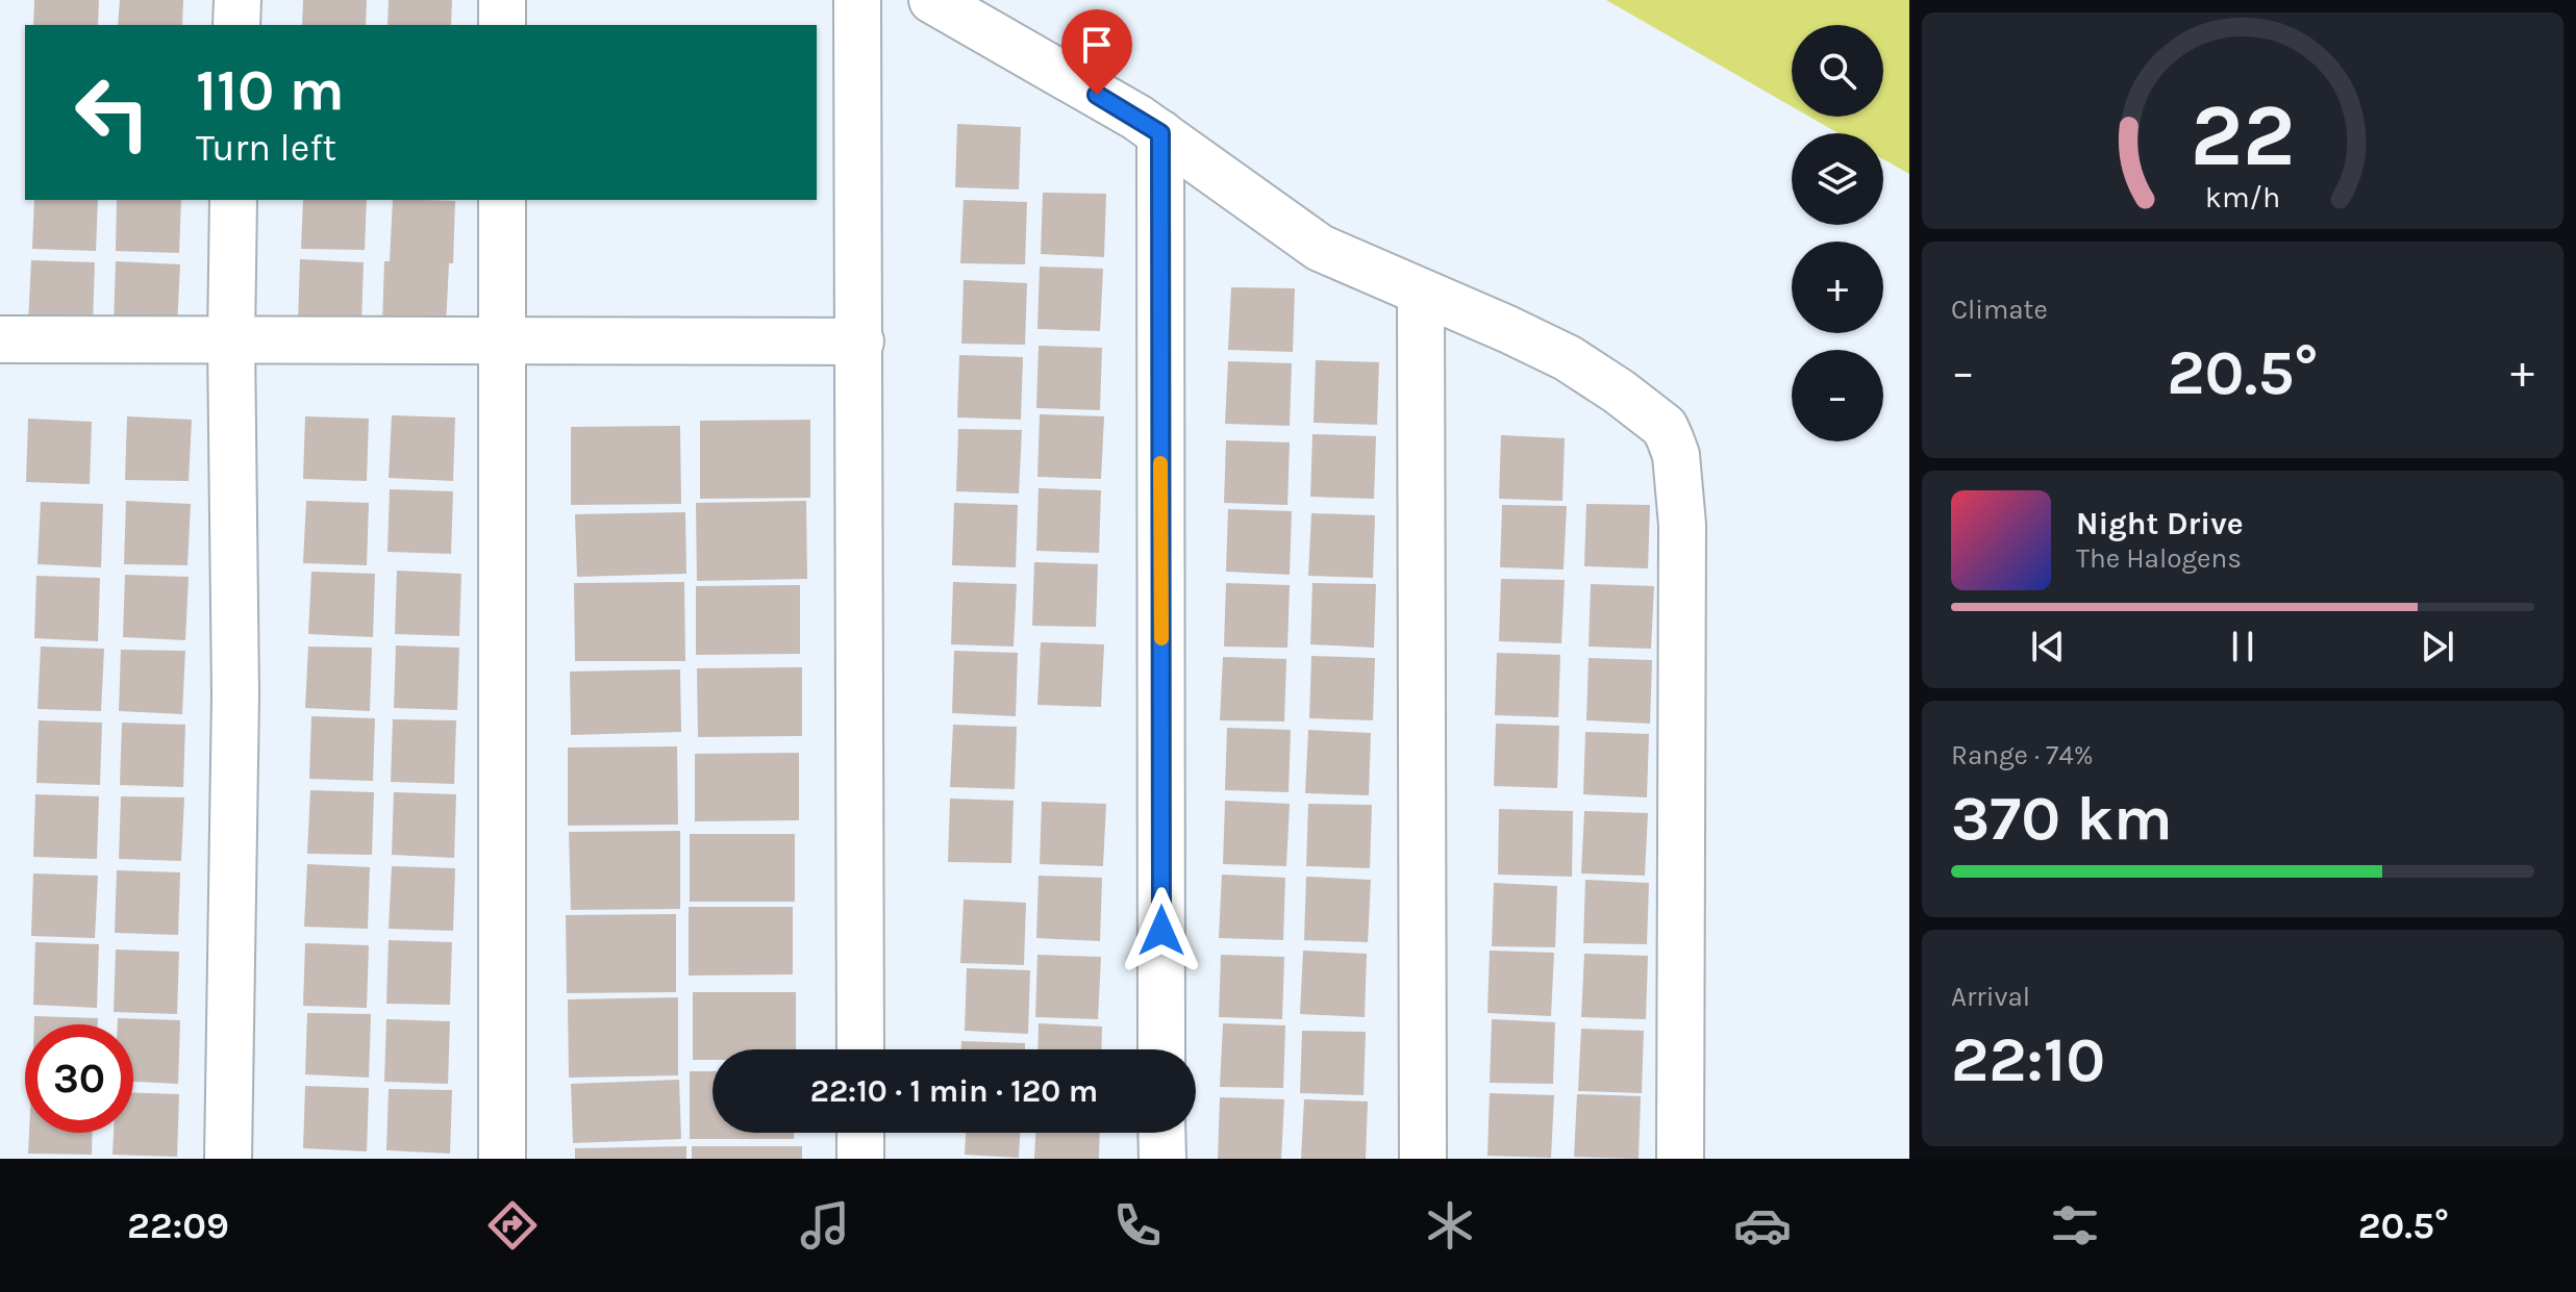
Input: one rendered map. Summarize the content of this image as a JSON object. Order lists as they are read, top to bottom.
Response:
{
  "page": {
    "map_buttons": ["+", "−"],
    "turn": ["110 m", "Turn left"],
    "tile": [
      "Climate",
      ["Range · 74%", "370 km"],
      ["Arrival", "22:10"]
    ],
    "heat": ["−", "20.5°", "+"],
    "song": ["Night Drive", "The Halogens"],
    "limit": "30",
    "trip": "22:10 · 1 min · 120 m",
    "tabs": ["22:09", "20.5°"],
    "gauge": ["22", "km/h"]
  }
}
